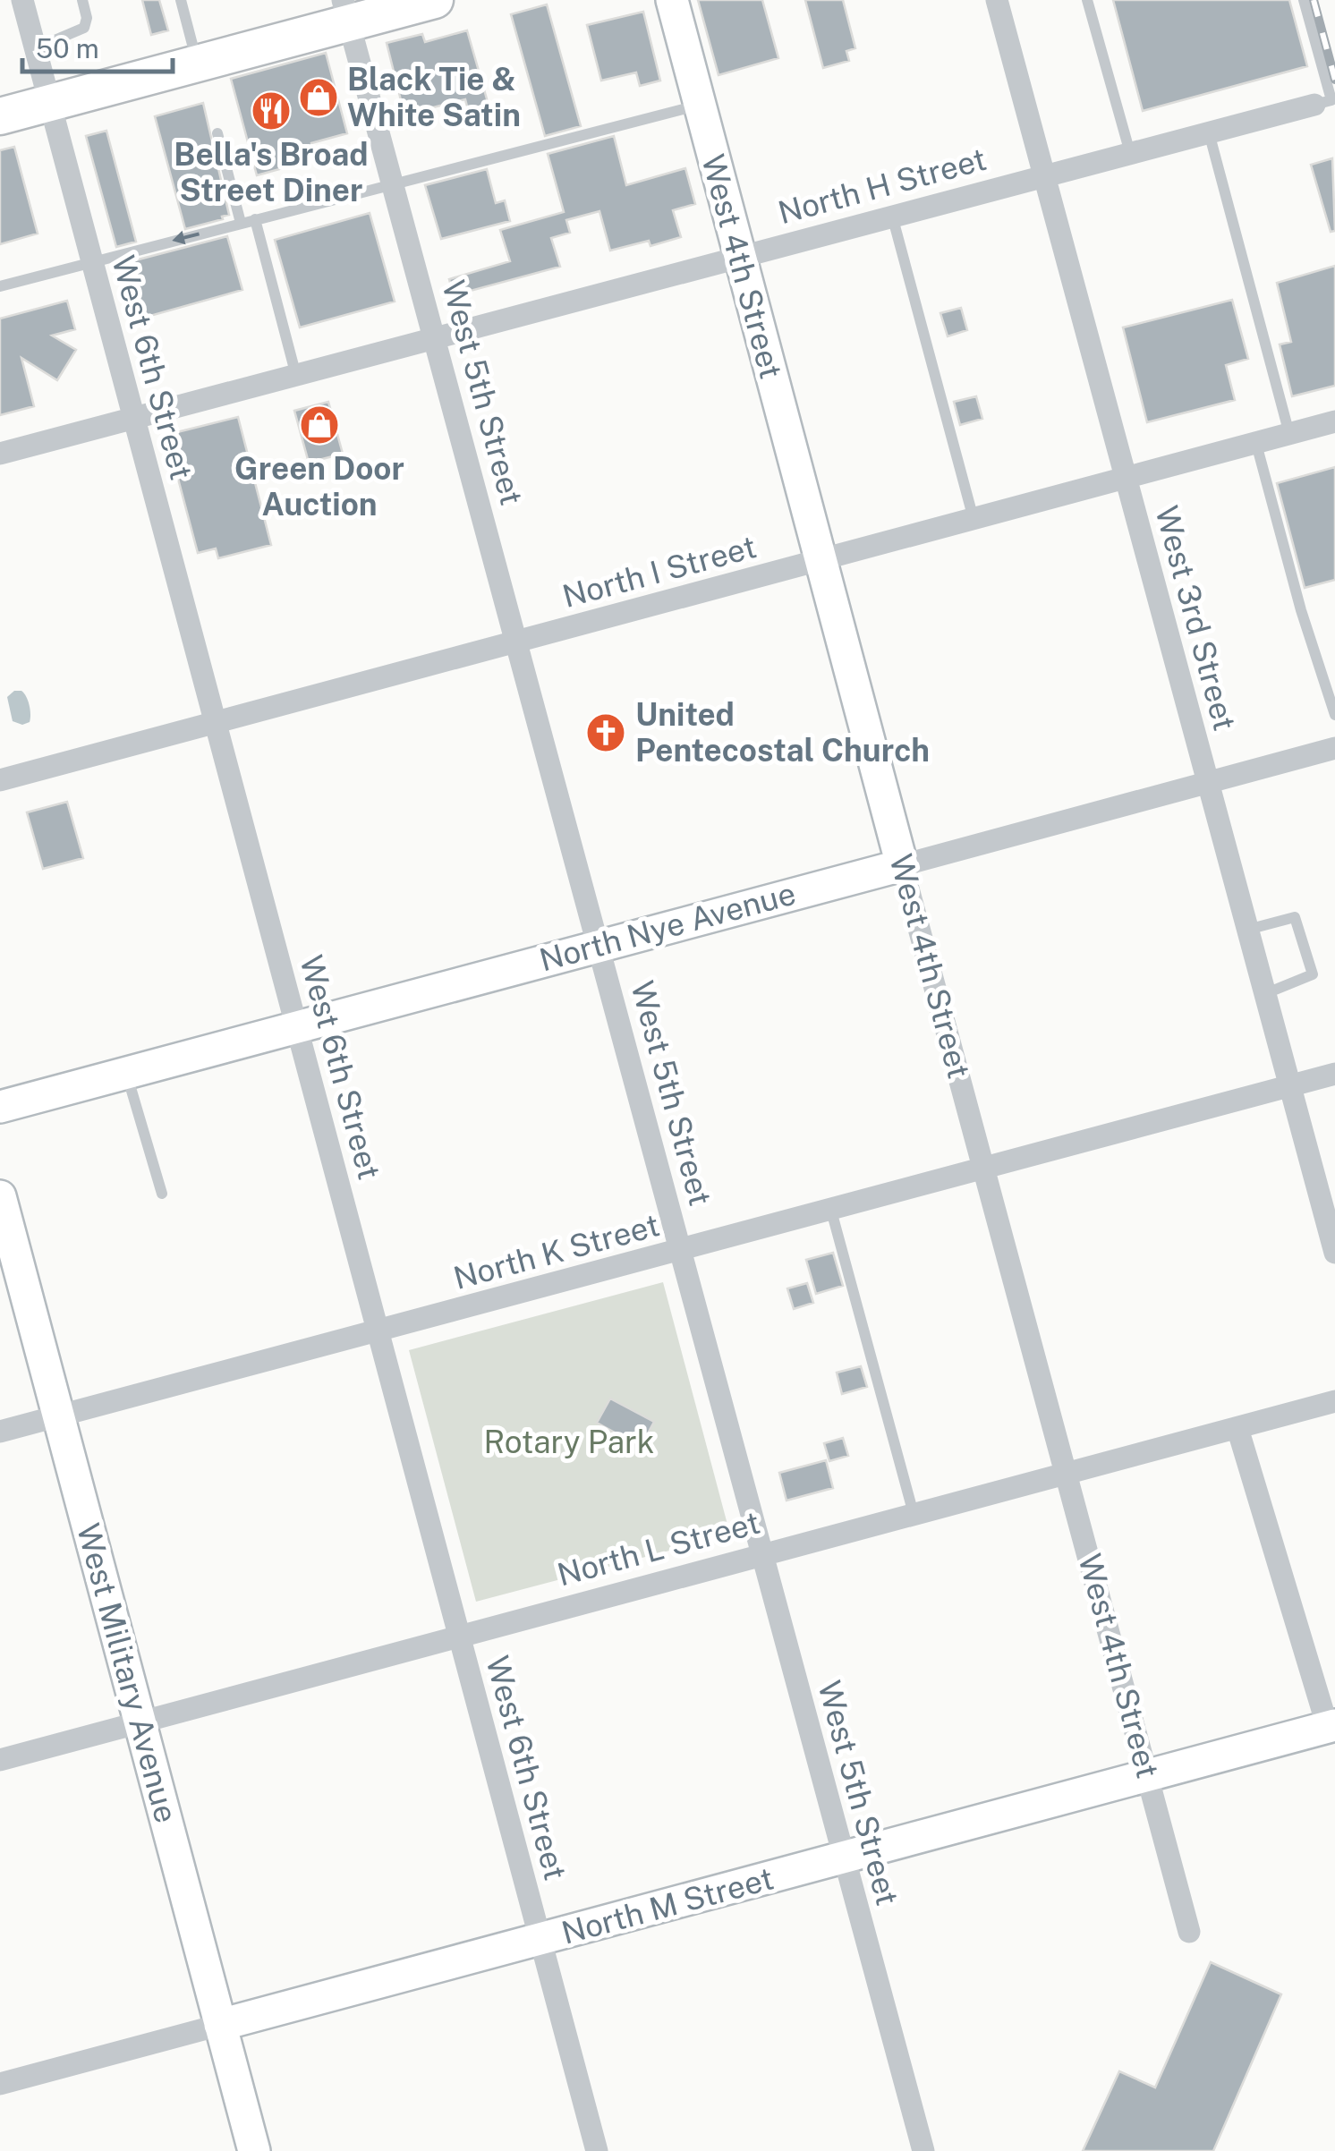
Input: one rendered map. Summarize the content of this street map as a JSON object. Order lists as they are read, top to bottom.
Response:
{
  "streets": {
    "main road": [
      "West 4th Street",
      "North Nye Avenue",
      "West Military Avenue",
      "North M Street"
    ],
    "street": [
      "North H Street",
      "West 6th Street",
      "West 5th Street",
      "North I Street",
      "West 3rd Street",
      "North K Street",
      "North L Street"
    ]
  },
  "crossings": [
    ["North H Street", "West 4th Street"],
    ["North H Street", "West 6th Street"],
    ["North H Street", "West 5th Street"],
    ["North H Street", "West 3rd Street"],
    ["West 4th Street", "North I Street"],
    ["West 4th Street", "North Nye Avenue"],
    ["West 4th Street", "North K Street"],
    ["West 4th Street", "North L Street"],
    ["West 4th Street", "North M Street"],
    ["West 6th Street", "North I Street"],
    ["West 6th Street", "North Nye Avenue"],
    ["West 6th Street", "North K Street"],
    ["West 6th Street", "North L Street"],
    ["West 6th Street", "North M Street"],
    ["West 5th Street", "North I Street"],
    ["West 5th Street", "North Nye Avenue"],
    ["West 5th Street", "North K Street"],
    ["West 5th Street", "North L Street"],
    ["West 5th Street", "North M Street"],
    ["North I Street", "West 3rd Street"],
    ["West 3rd Street", "North Nye Avenue"],
    ["West 3rd Street", "North K Street"],
    ["North K Street", "West Military Avenue"],
    ["North L Street", "West Military Avenue"],
    ["West Military Avenue", "North M Street"]
  ],
  "parks": ["Rotary Park"],
  "places": {
    "shop": ["Black Tie & White Satin", "Green Door Auction"],
    "restaurant": ["Bella's Broad Street Diner"],
    "church": ["United Pentecostal Church"]
  },
  "scale_bar": "50 m"
}
